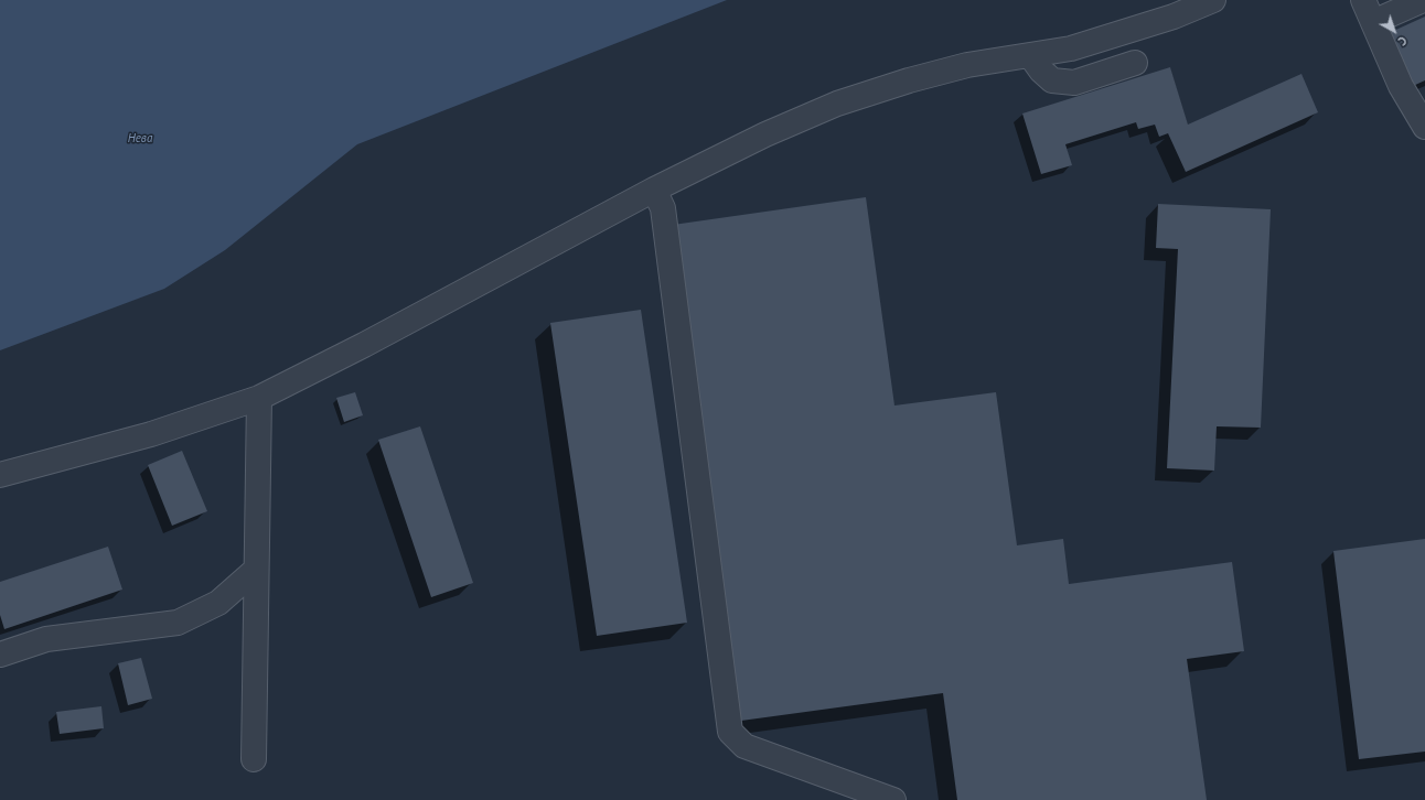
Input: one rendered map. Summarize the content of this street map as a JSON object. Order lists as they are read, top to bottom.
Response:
{
  "water": ["Нева"],
  "north": "bottom right"
}
